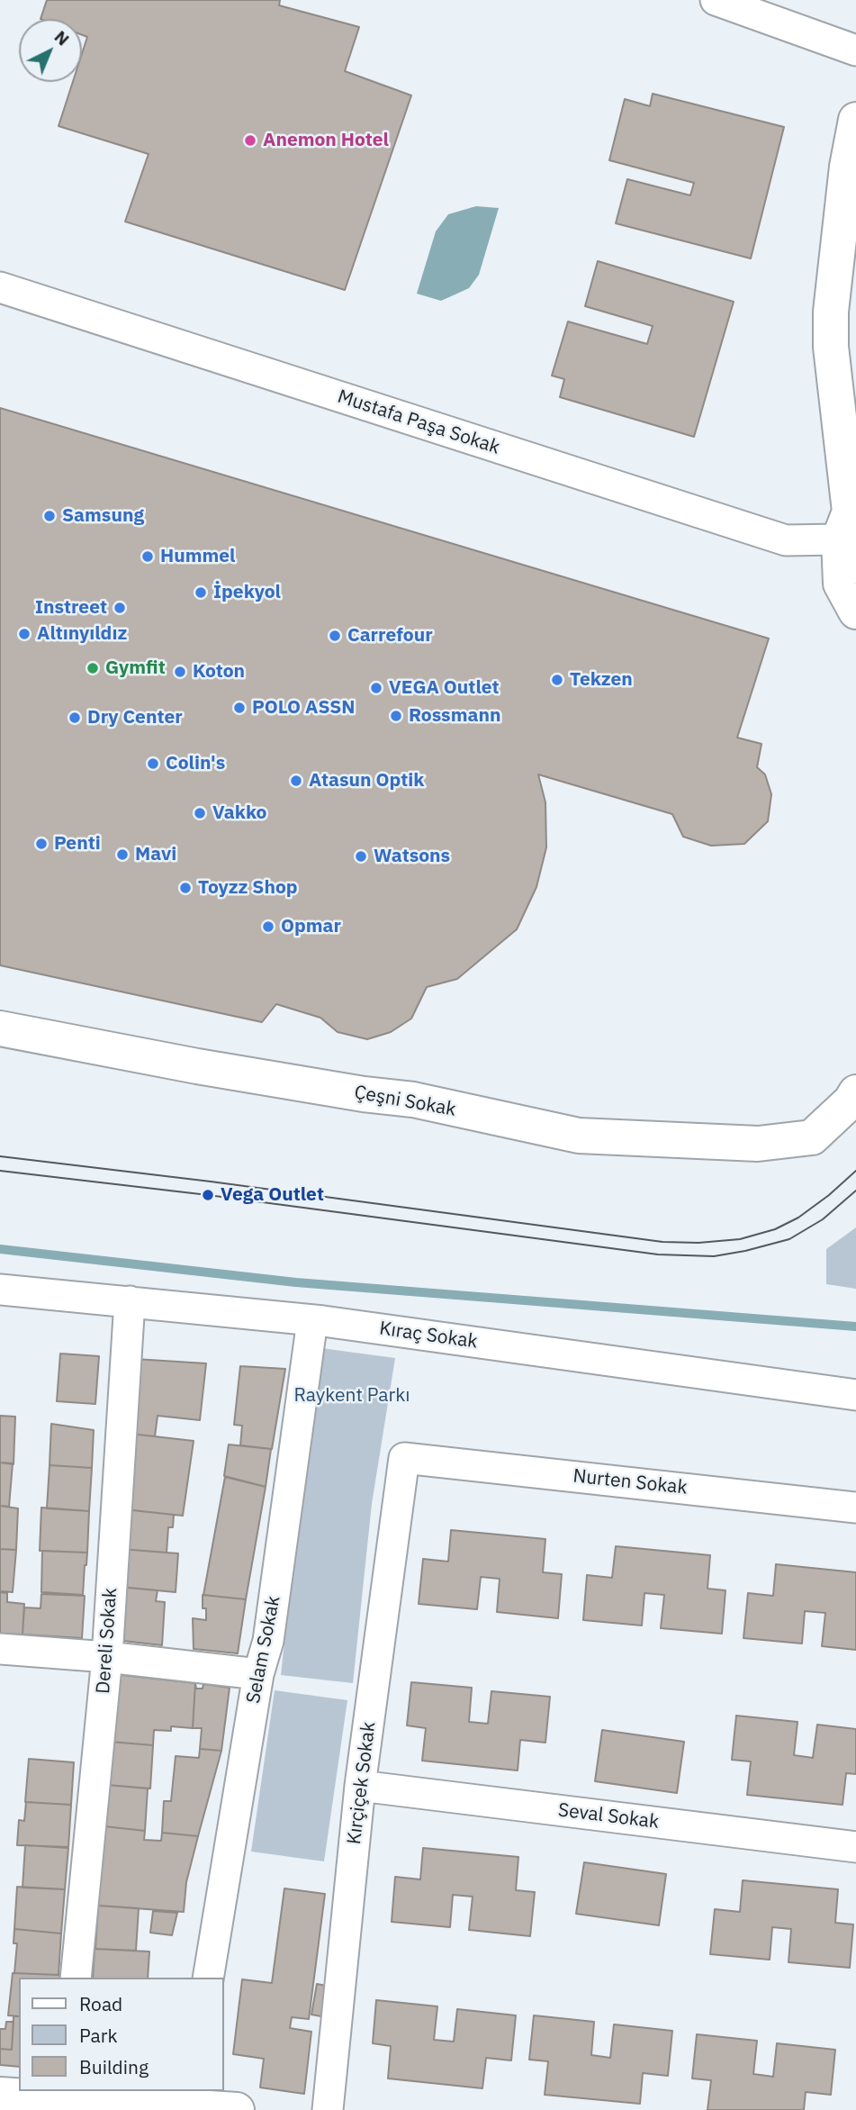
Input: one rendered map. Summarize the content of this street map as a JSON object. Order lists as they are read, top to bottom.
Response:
{
  "streets": {
    "street": [
      "Mustafa Paşa Sokak",
      "Çeşni Sokak",
      "Kıraç Sokak",
      "Nurten Sokak",
      "Dereli Sokak",
      "Selam Sokak",
      "Kırçiçek Sokak",
      "Seval Sokak"
    ]
  },
  "crossings": [
    ["Kıraç Sokak", "Dereli Sokak"],
    ["Kıraç Sokak", "Selam Sokak"],
    ["Nurten Sokak", "Kırçiçek Sokak"],
    ["Kırçiçek Sokak", "Seval Sokak"]
  ],
  "parks": ["Raykent Parkı"],
  "places": [
    "Anemon Hotel",
    "Samsung",
    "Hummel",
    "İpekyol",
    "Instreet",
    "Altınyıldız",
    "Carrefour",
    "Gymfit",
    "Koton",
    "Tekzen",
    "VEGA Outlet",
    "POLO ASSN",
    "Rossmann",
    "Dry Center",
    "Colin's",
    "Atasun Optik",
    "Vakko",
    "Penti",
    "Mavi",
    "Watsons",
    "Toyzz Shop",
    "Opmar",
    "Vega Outlet"
  ],
  "legend": ["Road", "Park", "Building"],
  "north": "top right"
}
